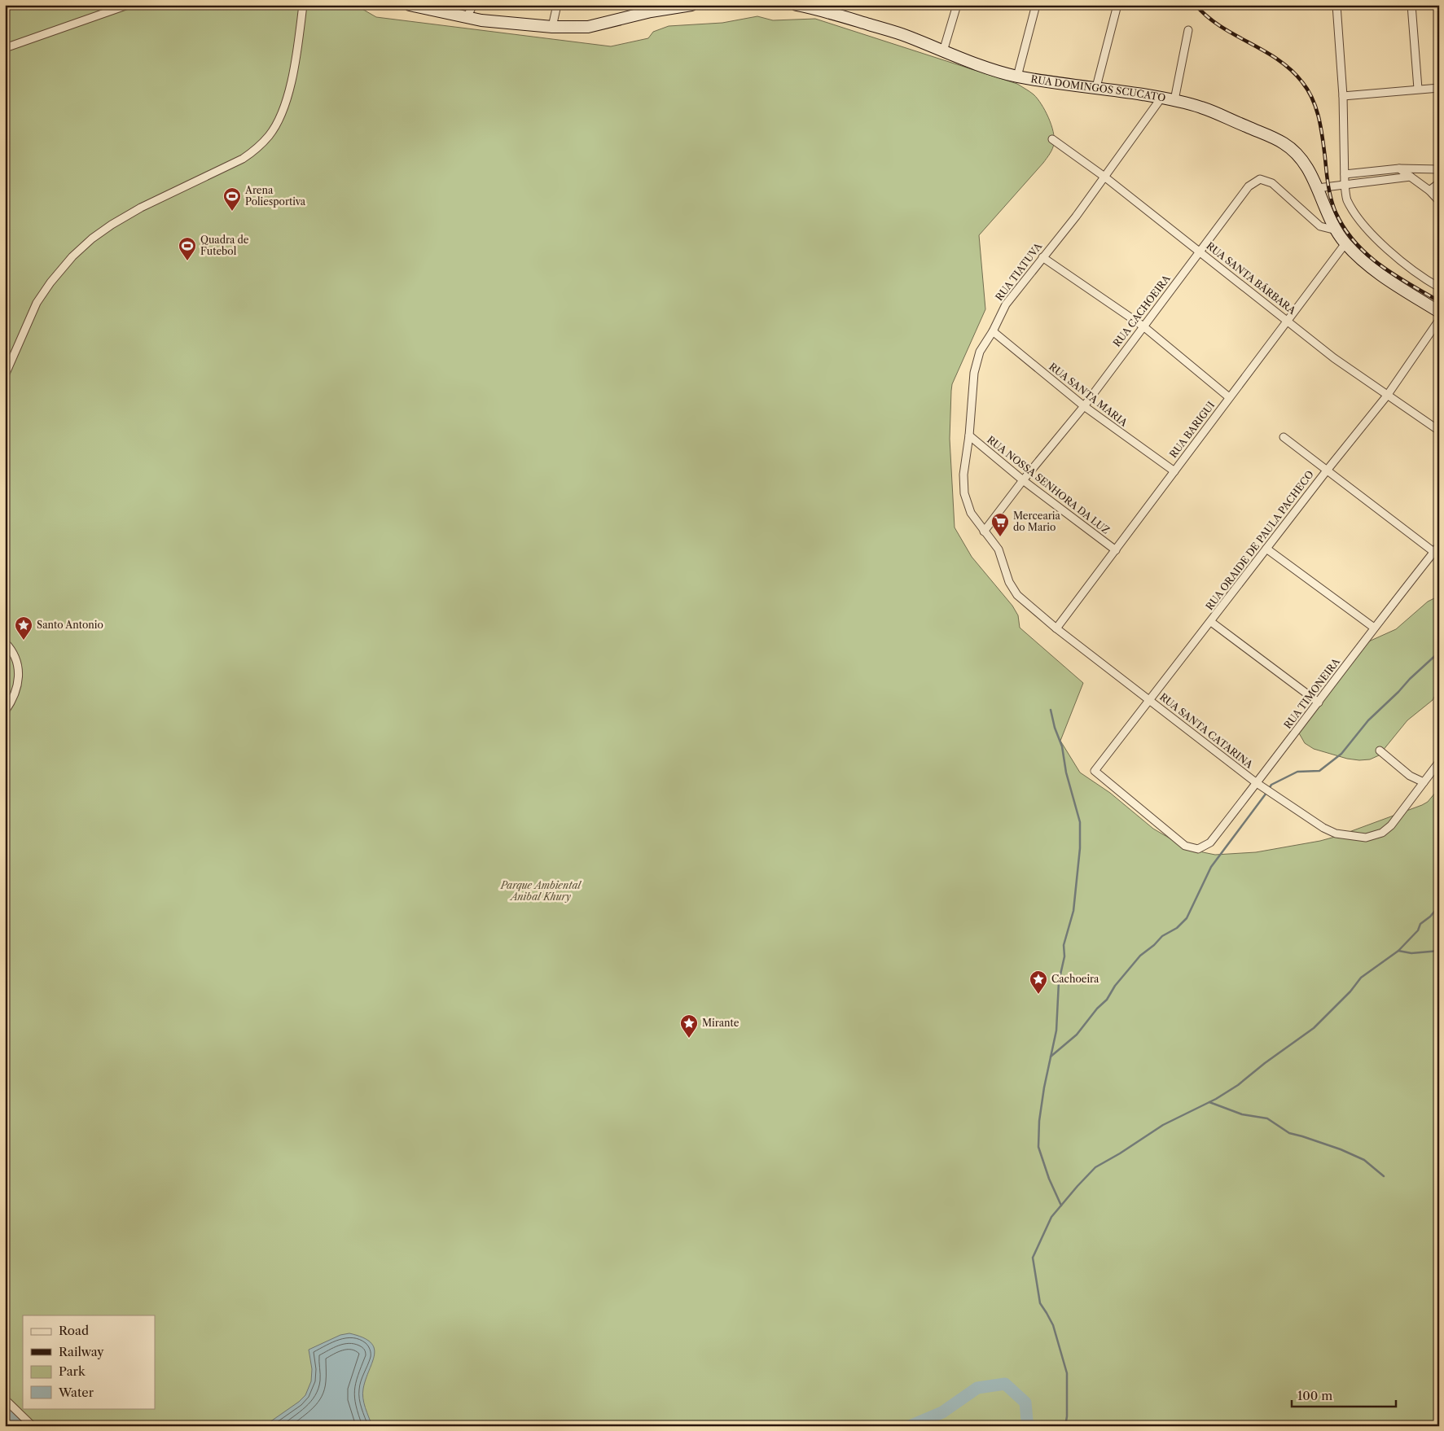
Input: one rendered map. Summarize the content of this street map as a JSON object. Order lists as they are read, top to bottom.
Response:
{
  "streets": {
    "main road": ["RUA DOMINGOS SCUCATO"],
    "street": [
      "RUA TIATUVA",
      "RUA SANTA BÁRBARA",
      "RUA CACHOEIRA",
      "RUA SANTA MARIA",
      "RUA BARIGUI",
      "RUA NOSSA SENHORA DA LUZ",
      "RUA ORAIDE DE PAULA PACHECO",
      "RUA TIMONEIRA",
      "RUA SANTA CATARINA"
    ]
  },
  "crossings": [
    ["RUA DOMINGOS SCUCATO", "RUA TIATUVA"],
    ["RUA DOMINGOS SCUCATO", "RUA CACHOEIRA"],
    ["RUA DOMINGOS SCUCATO", "RUA BARIGUI"],
    ["RUA TIATUVA", "RUA SANTA BÁRBARA"],
    ["RUA TIATUVA", "RUA CACHOEIRA"],
    ["RUA TIATUVA", "RUA SANTA MARIA"],
    ["RUA TIATUVA", "RUA NOSSA SENHORA DA LUZ"],
    ["RUA TIATUVA", "RUA SANTA CATARINA"],
    ["RUA SANTA BÁRBARA", "RUA CACHOEIRA"],
    ["RUA SANTA BÁRBARA", "RUA BARIGUI"],
    ["RUA SANTA BÁRBARA", "RUA ORAIDE DE PAULA PACHECO"],
    ["RUA CACHOEIRA", "RUA SANTA MARIA"],
    ["RUA CACHOEIRA", "RUA NOSSA SENHORA DA LUZ"],
    ["RUA CACHOEIRA", "RUA SANTA CATARINA"],
    ["RUA SANTA MARIA", "RUA BARIGUI"],
    ["RUA BARIGUI", "RUA NOSSA SENHORA DA LUZ"],
    ["RUA BARIGUI", "RUA SANTA CATARINA"],
    ["RUA ORAIDE DE PAULA PACHECO", "RUA TIMONEIRA"],
    ["RUA ORAIDE DE PAULA PACHECO", "RUA SANTA CATARINA"],
    ["RUA TIMONEIRA", "RUA SANTA CATARINA"]
  ],
  "parks": ["Parque Ambiental Anibal Khury"],
  "places": {
    "sports": ["Arena Poliesportiva", "Quadra de Futebol"],
    "supermarket": ["Mercearia do Mario"],
    "place": ["Santo Antonio", "Cachoeira", "Mirante"]
  },
  "legend": [
    "Road",
    "Railway",
    "Park",
    "Water"
  ],
  "scale_bar": "100 m"
}
